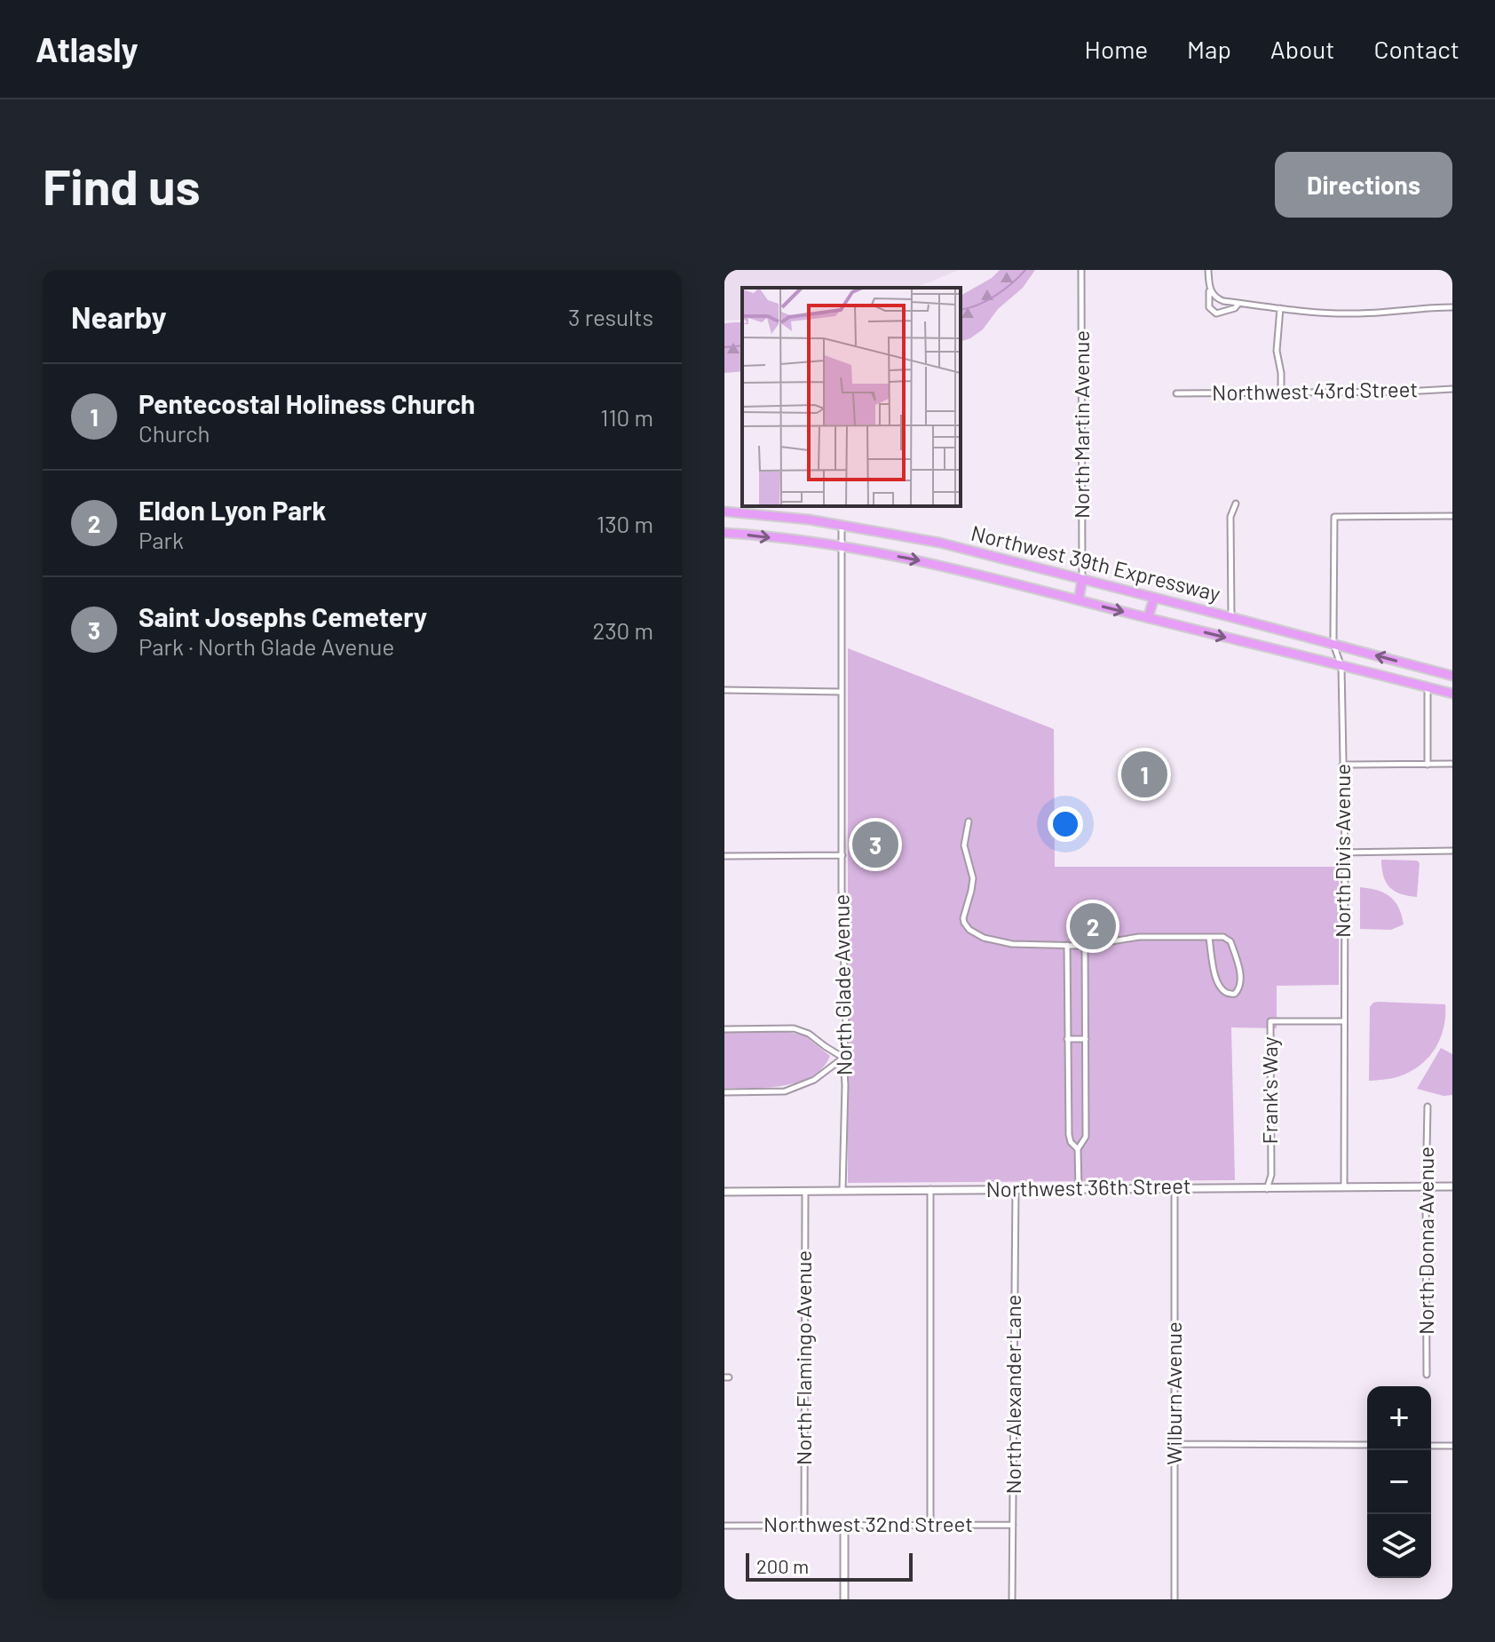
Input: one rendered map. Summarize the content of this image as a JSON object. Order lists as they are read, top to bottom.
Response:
{
  "streets": {
    "highway": ["Northwest 39th Expressway"],
    "street": [
      "Northwest 43rd Street",
      "North Martin Avenue",
      "North Divis Avenue",
      "North Glade Avenue",
      "Frank's Way",
      "Northwest 36th Street",
      "North Donna Avenue",
      "North Flamingo Avenue",
      "Wilburn Avenue",
      "North Alexander Lane",
      "Northwest 32nd Street"
    ]
  },
  "crossings": [
    ["North Martin Avenue", "Northwest 39th Expressway"],
    ["Northwest 39th Expressway", "North Divis Avenue"],
    ["Northwest 39th Expressway", "North Glade Avenue"],
    ["North Divis Avenue", "Frank's Way"],
    ["North Divis Avenue", "Northwest 36th Street"],
    ["North Glade Avenue", "Northwest 36th Street"],
    ["Frank's Way", "Northwest 36th Street"],
    ["Northwest 36th Street", "North Donna Avenue"],
    ["Northwest 36th Street", "North Flamingo Avenue"],
    ["Northwest 36th Street", "Wilburn Avenue"],
    ["Northwest 36th Street", "North Alexander Lane"],
    ["North Flamingo Avenue", "Northwest 32nd Street"],
    ["North Alexander Lane", "Northwest 32nd Street"]
  ],
  "scale_bar": "200 m",
  "page": {
    "header": "Atlasly",
    "nav": [
      "Home",
      "Map",
      "About",
      "Contact"
    ],
    "buttons": "Directions",
    "title": "Find us",
    "heading": ["Nearby", "3 results"],
    "list": [
      {
        "mark": "1",
        "name": "Pentecostal Holiness Church",
        "note": "Church",
        "value": "110 m"
      },
      {
        "mark": "2",
        "name": "Eldon Lyon Park",
        "note": "Park",
        "value": "130 m"
      },
      {
        "mark": "3",
        "name": "Saint Josephs Cemetery",
        "note": "Park · North Glade Avenue",
        "value": "230 m"
      }
    ],
    "pins": ["1", "3", "2"],
    "map_buttons": ["+", "−"],
    "scale": "200 m"
  }
}
